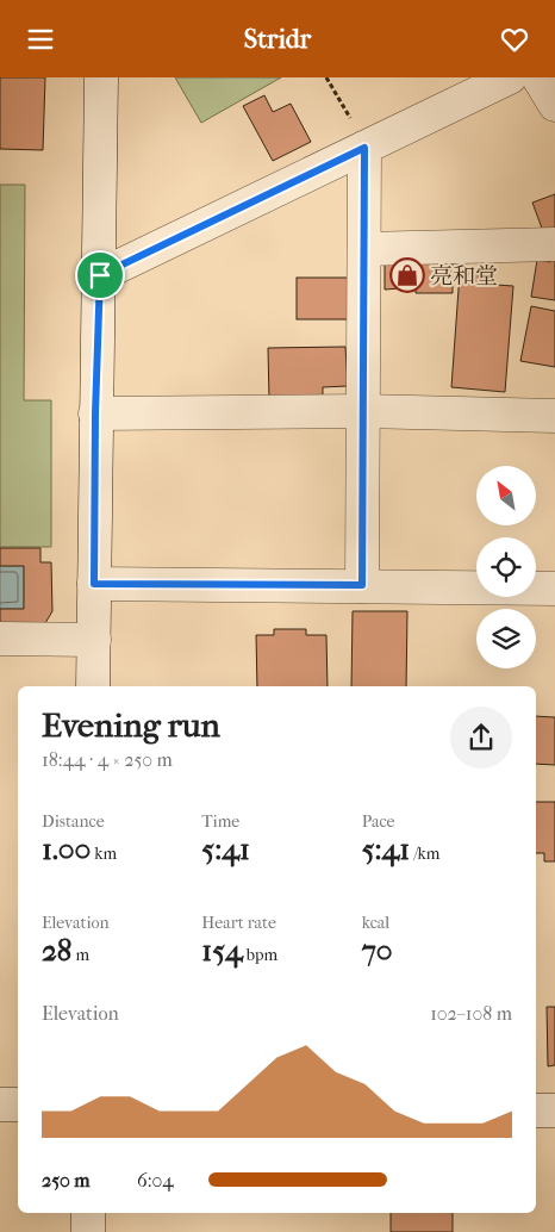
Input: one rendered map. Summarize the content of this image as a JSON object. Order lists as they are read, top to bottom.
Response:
{
  "places": {
    "shop": ["亮和堂"]
  },
  "north": "top left",
  "page": {
    "header": "Stridr",
    "heading": ["Evening run", "18:44 · 4 × 250 m"],
    "stats": [
      ["Distance", "1.00 km"],
      ["Time", "5:41"],
      ["Pace", "5:41 /km"],
      ["Elevation", "28 m"],
      ["Heart rate", "154 bpm"],
      ["kcal", "70"]
    ],
    "chart": ["Elevation", "102–108 m"],
    "list": [
      {
        "name": "250 m",
        "note": "6:04"
      }
    ]
  }
}
